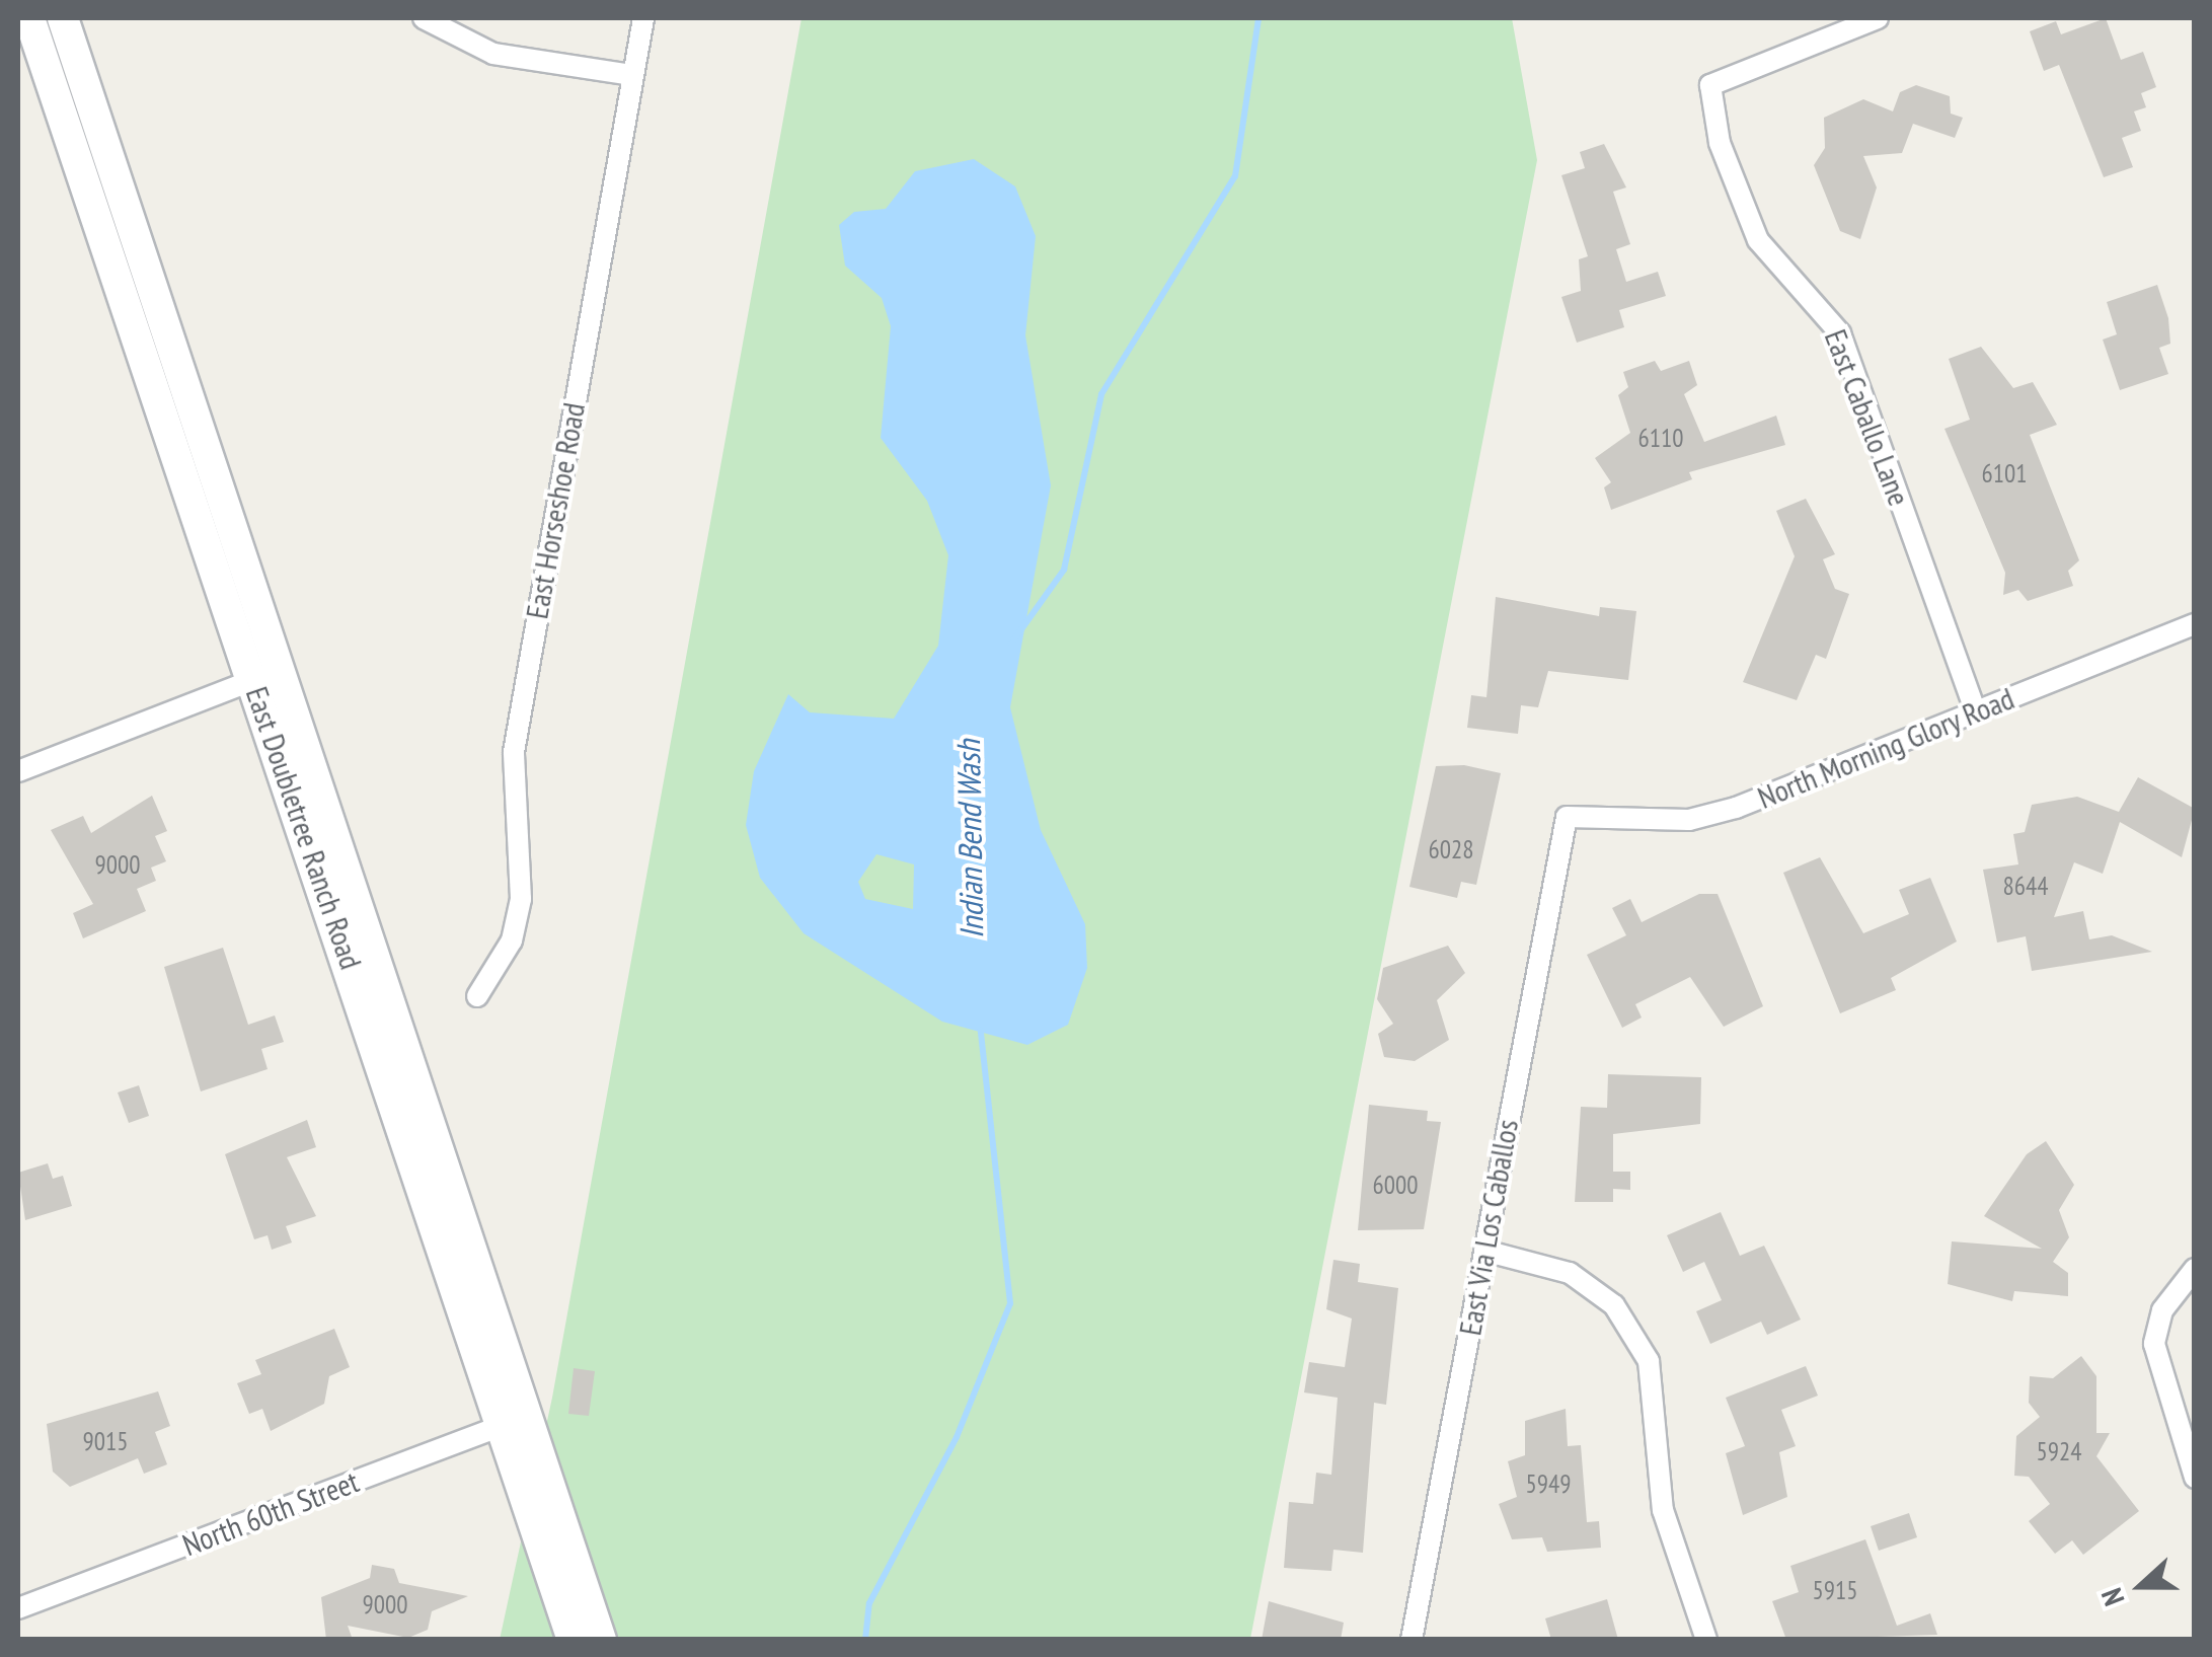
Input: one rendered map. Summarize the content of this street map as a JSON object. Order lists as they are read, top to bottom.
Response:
{
  "streets": {
    "main road": ["East Doubletree Ranch Road"],
    "street": [
      "East Caballo Lane",
      "East Horseshoe Road",
      "North Morning Glory Road",
      "East Via Los Caballos",
      "North 60th Street"
    ]
  },
  "crossings": [
    ["East Caballo Lane", "North Morning Glory Road"],
    ["North Morning Glory Road", "East Via Los Caballos"],
    ["East Doubletree Ranch Road", "North 60th Street"]
  ],
  "water": ["Indian Bend Wash"],
  "house_numbers": [
    "6110",
    "6101",
    "6028",
    "9000",
    "8644",
    "6000",
    "9015",
    "5924",
    "5949",
    "5915",
    "9000"
  ],
  "north": "left"
}
